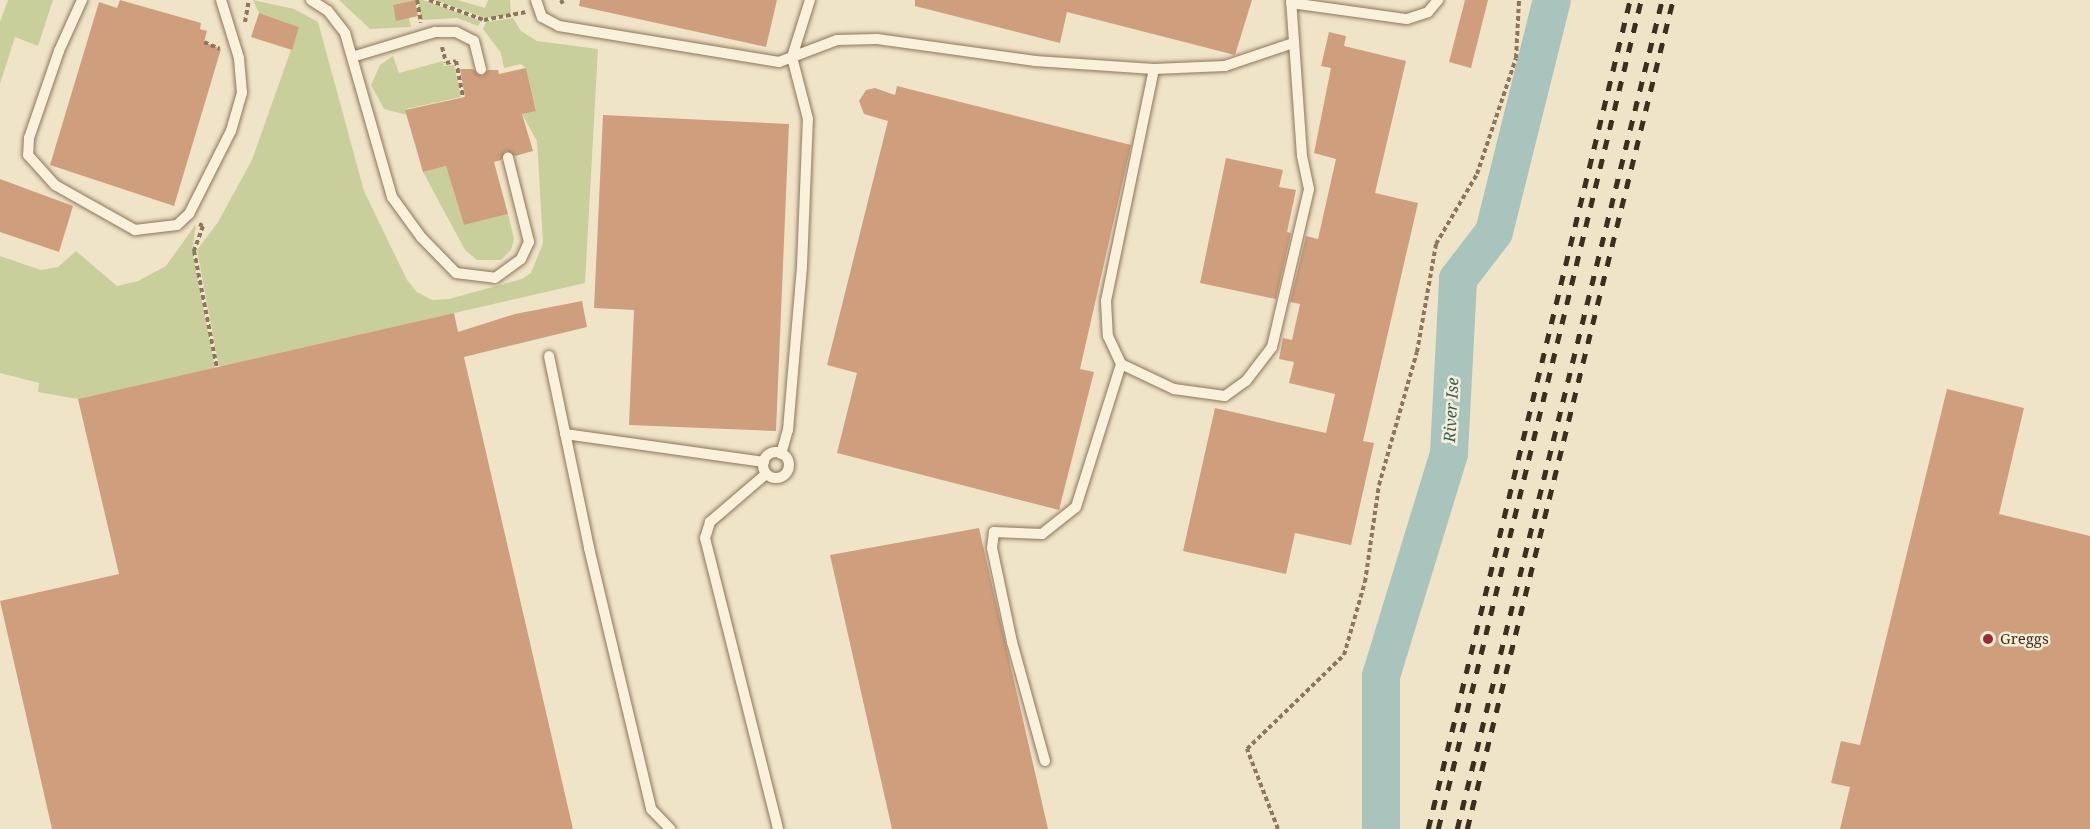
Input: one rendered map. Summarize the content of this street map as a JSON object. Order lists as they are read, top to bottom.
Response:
{
  "water": ["River Ise"],
  "places": ["Greggs"]
}
